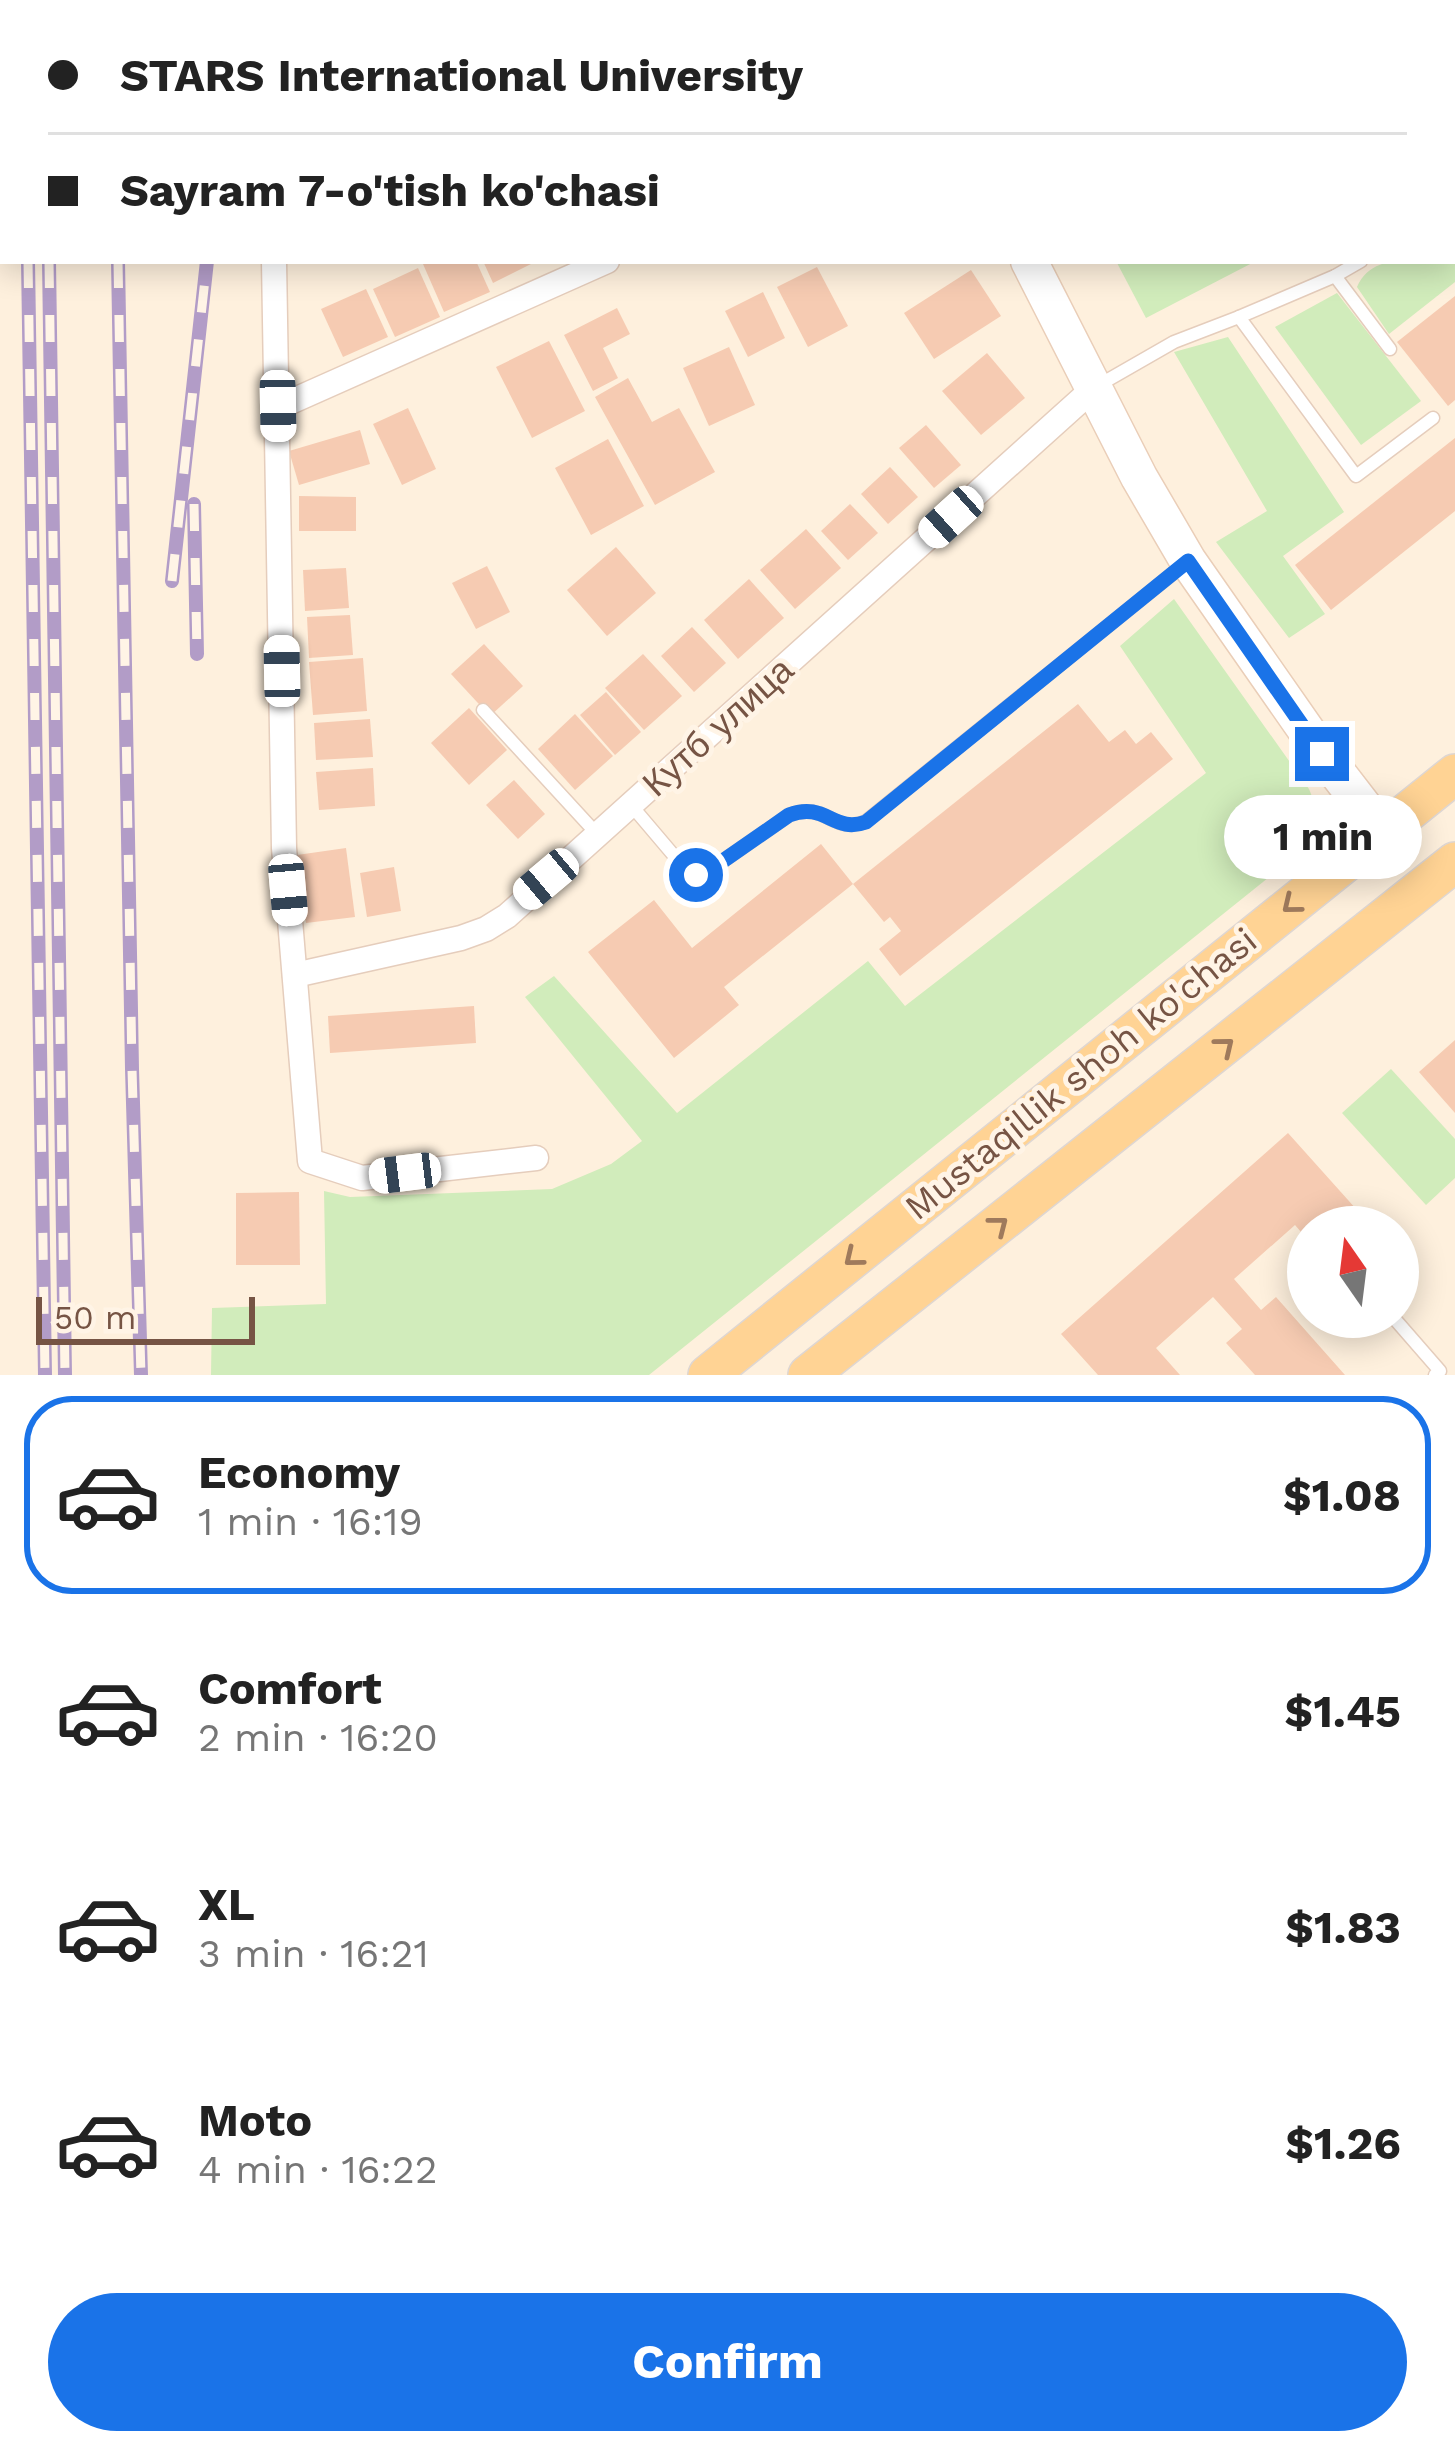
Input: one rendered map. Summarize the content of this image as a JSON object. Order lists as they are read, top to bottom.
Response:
{
  "streets": {
    "main road": ["Mustaqillik shoh ko'chasi"],
    "street": ["Кутб улица"]
  },
  "scale_bar": "50 m",
  "north": "top",
  "page": {
    "banner": ["STARS International University", "Sayram 7-o'tish ko'chasi"],
    "bubble": "1 min",
    "scale": "50 m",
    "list": [
      {
        "name": "Economy",
        "note": "1 min · 16:19",
        "value": "$1.08"
      },
      {
        "name": "Comfort",
        "note": "2 min · 16:20",
        "value": "$1.45"
      },
      {
        "name": "XL",
        "note": "3 min · 16:21",
        "value": "$1.83"
      },
      {
        "name": "Moto",
        "note": "4 min · 16:22",
        "value": "$1.26"
      }
    ],
    "buttons": "Confirm"
  }
}
